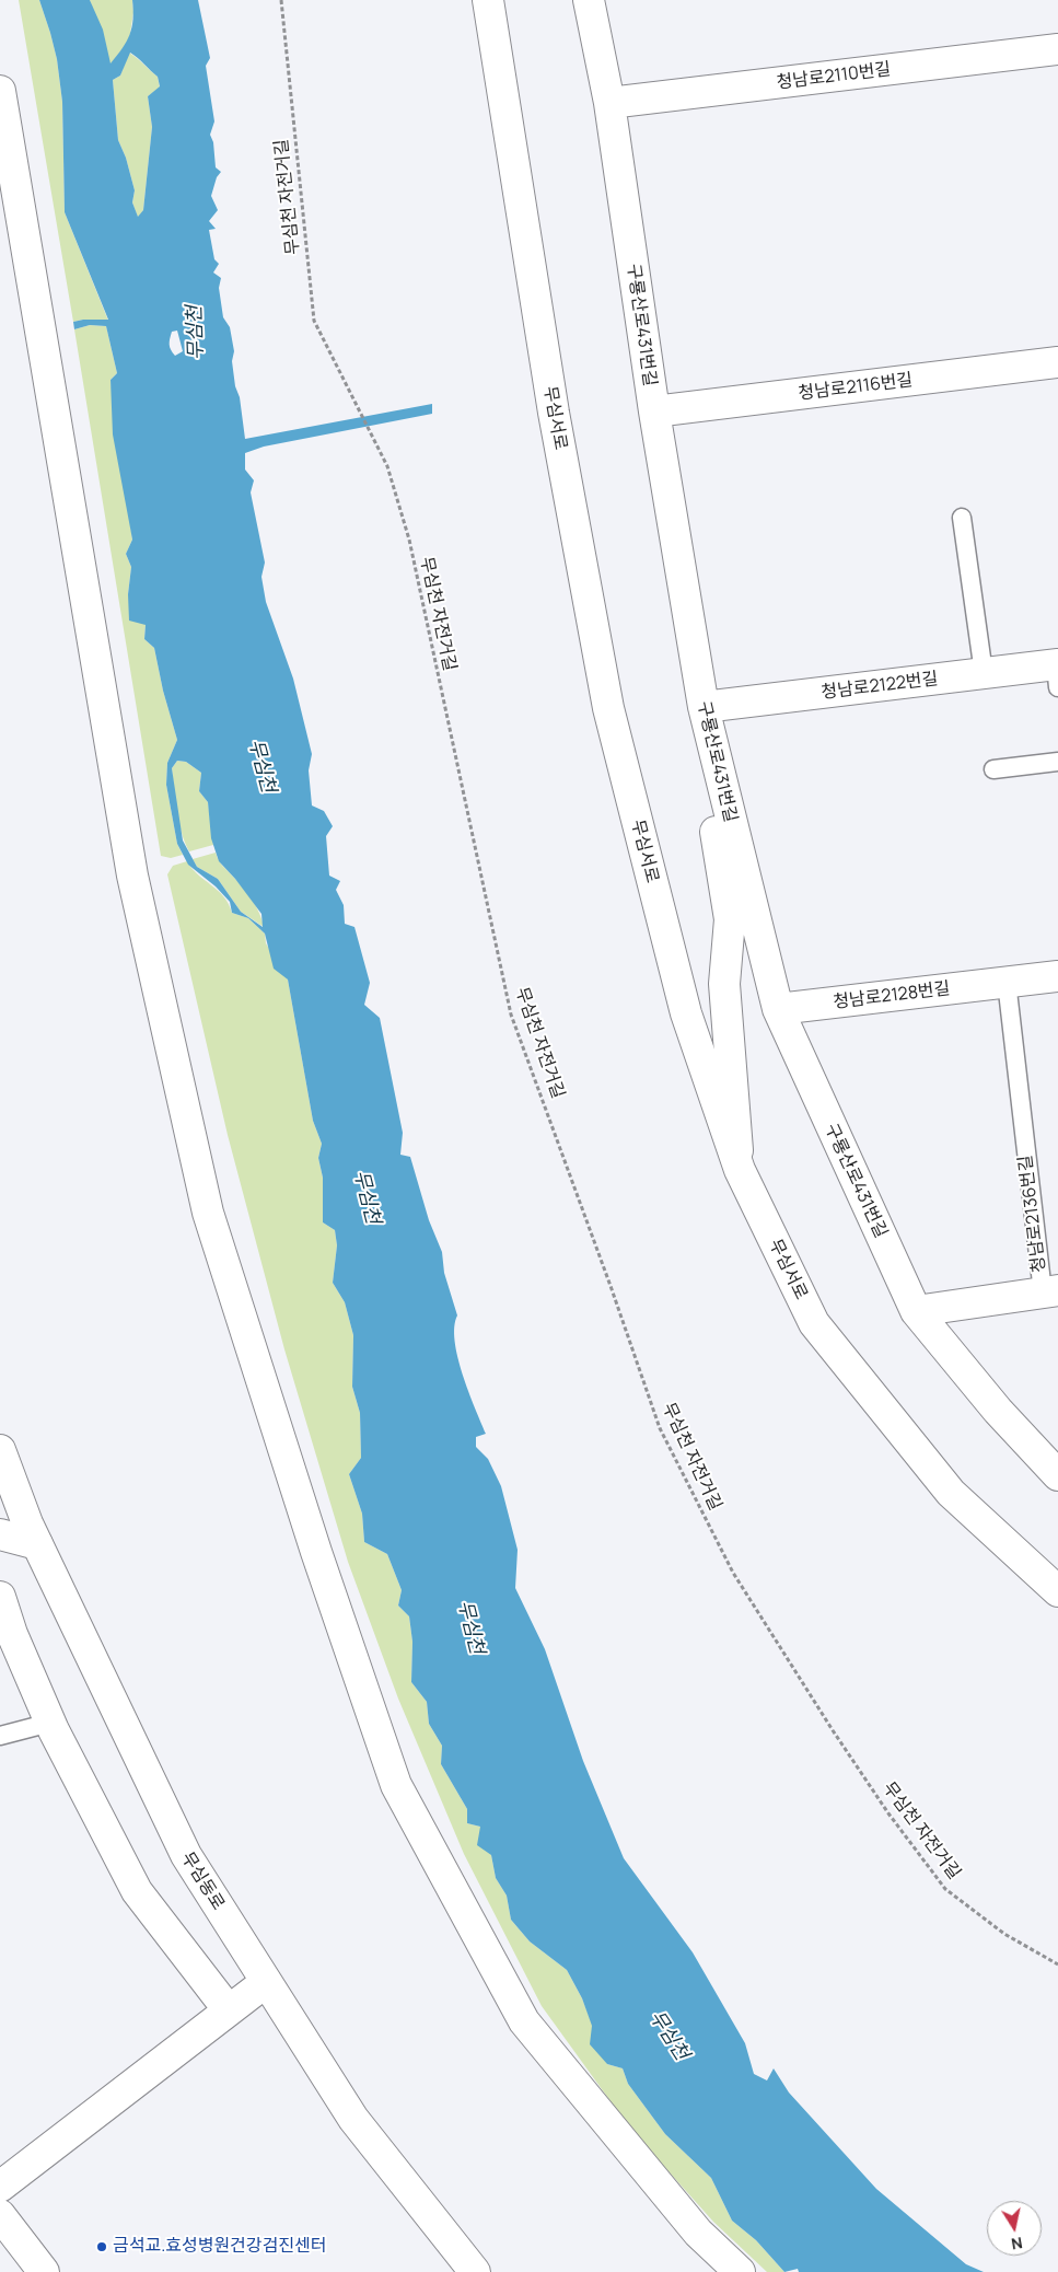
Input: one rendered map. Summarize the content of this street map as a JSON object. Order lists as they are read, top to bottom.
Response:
{
  "streets": {
    "street": [
      "청남로2110번길",
      "구룡산로431번길",
      "청남로2116번길",
      "무심서로",
      "청남로2122번길",
      "청남로2128번길",
      "청남로2136번길",
      "무심동로"
    ],
    "path": ["무심천 자전거길"]
  },
  "crossings": [
    ["청남로2110번길", "구룡산로431번길"],
    ["구룡산로431번길", "청남로2116번길"],
    ["구룡산로431번길", "청남로2122번길"],
    ["구룡산로431번길", "청남로2128번길"],
    ["구룡산로431번길", "청남로2136번길"],
    ["청남로2128번길", "청남로2136번길"]
  ],
  "water": ["무심천"],
  "places": ["금석교.효성병원건강검진센터"],
  "north": "bottom"
}
